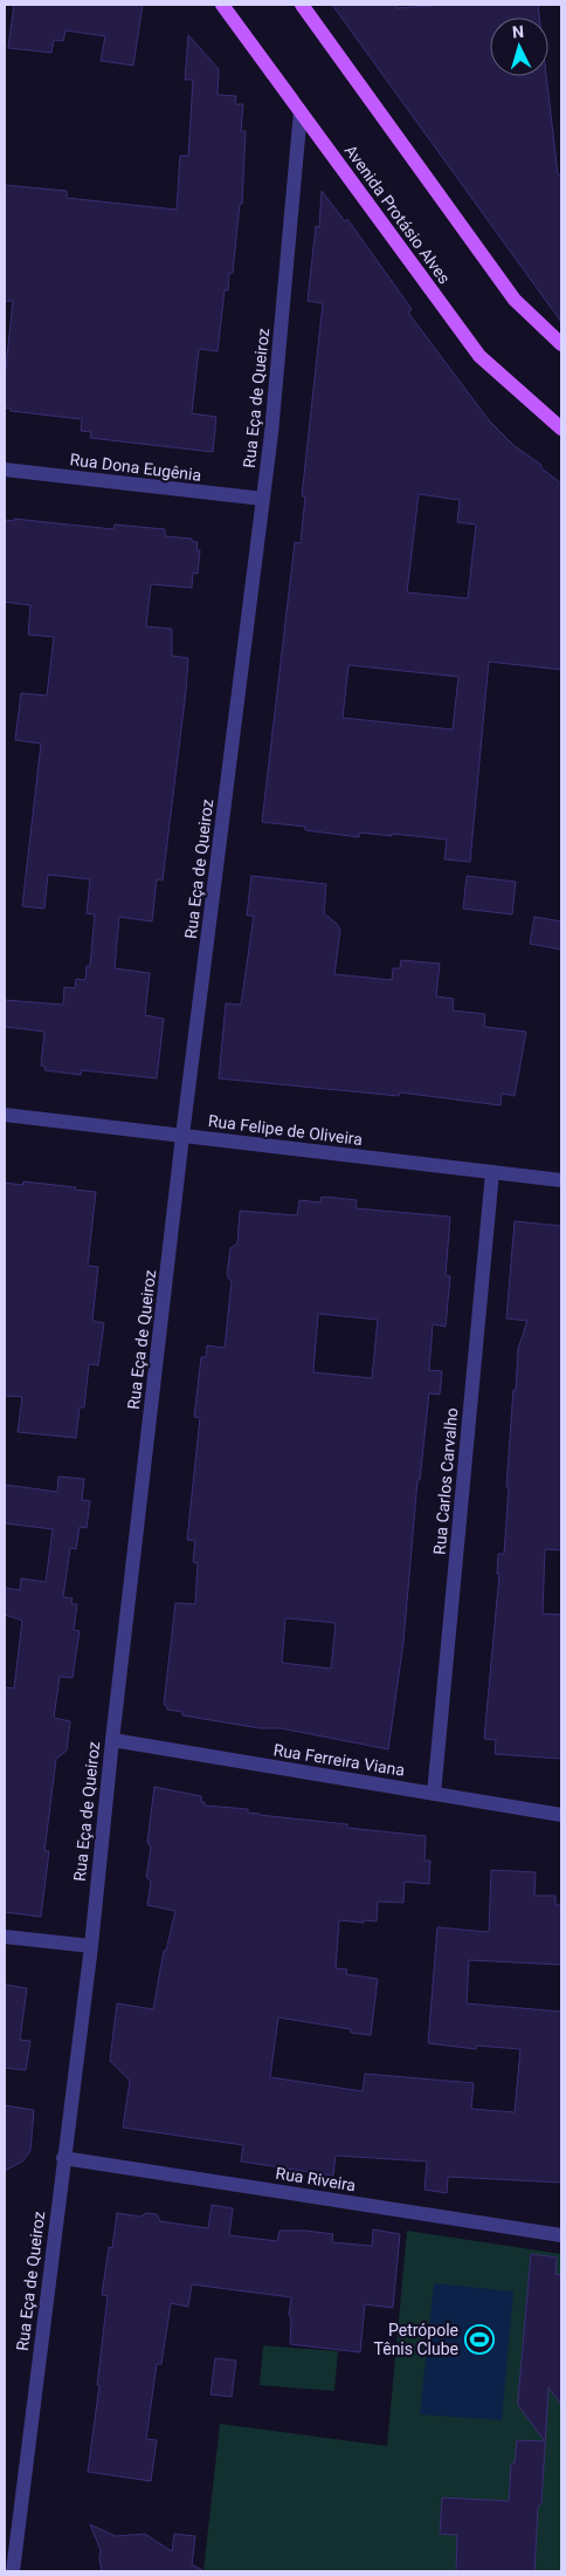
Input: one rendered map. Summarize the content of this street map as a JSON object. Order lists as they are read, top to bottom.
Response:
{
  "streets": {
    "main road": ["Avenida Protásio Alves"],
    "street": [
      "Rua Eça de Queiroz",
      "Rua Dona Eugênia",
      "Rua Felipe de Oliveira",
      "Rua Carlos Carvalho",
      "Rua Ferreira Viana",
      "Rua Riveira"
    ]
  },
  "crossings": [
    ["Avenida Protásio Alves", "Rua Eça de Queiroz"],
    ["Rua Eça de Queiroz", "Rua Dona Eugênia"],
    ["Rua Eça de Queiroz", "Rua Felipe de Oliveira"],
    ["Rua Eça de Queiroz", "Rua Ferreira Viana"],
    ["Rua Eça de Queiroz", "Rua Riveira"],
    ["Rua Felipe de Oliveira", "Rua Carlos Carvalho"],
    ["Rua Carlos Carvalho", "Rua Ferreira Viana"]
  ],
  "places": {
    "sports": ["Petrópole Tênis Clube"]
  },
  "north": "top"
}
